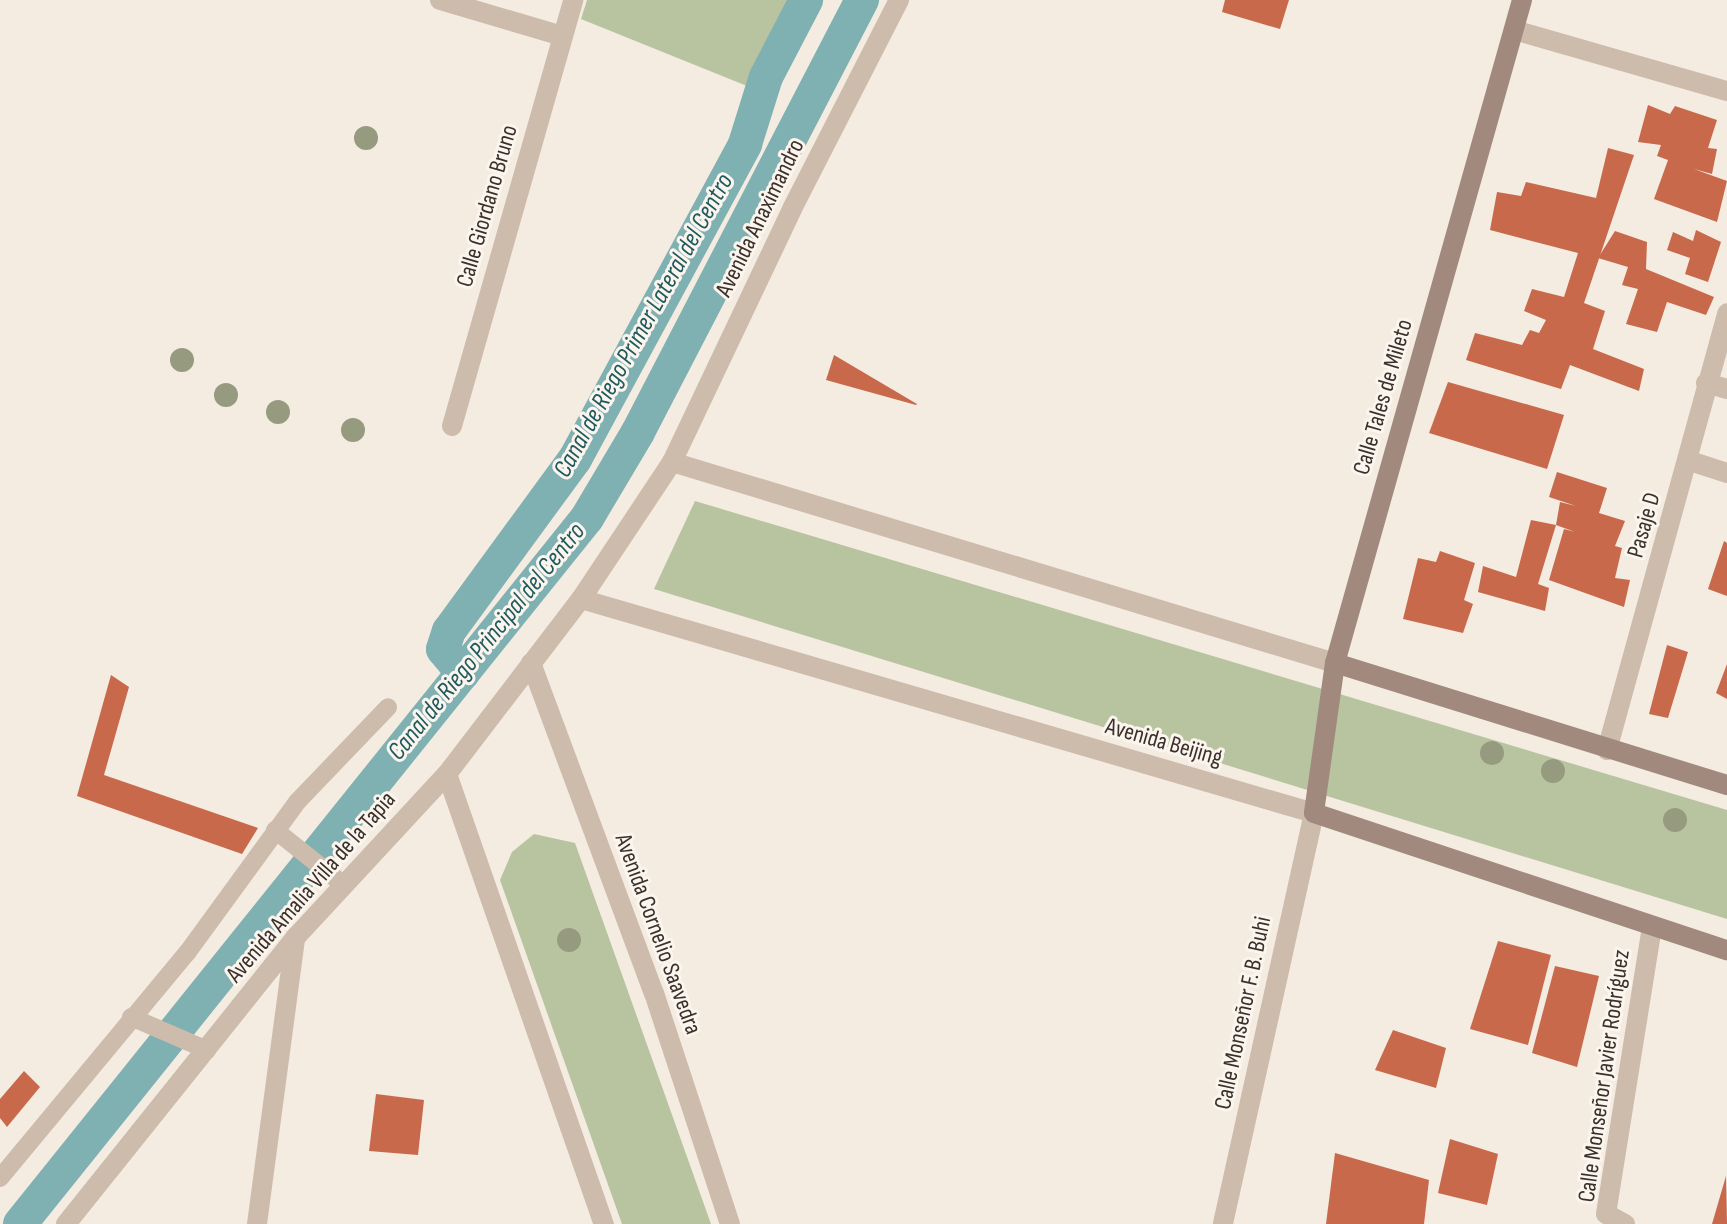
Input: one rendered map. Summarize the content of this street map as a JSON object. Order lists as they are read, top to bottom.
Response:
{
  "streets": {
    "street": [
      "Calle Giordano Bruno",
      "Avenida Anaximandro",
      "Calle Tales de Mileto",
      "Pasaje D",
      "Avenida Beijing",
      "Avenida Amalia Villa de la Tapia",
      "Avenida Cornelio Saavedra",
      "Calle Monseñor F. B. Buhi",
      "Calle Monseñor Javier Rodríguez"
    ]
  },
  "crossings": [
    ["Avenida Anaximandro", "Avenida Amalia Villa de la Tapia"],
    ["Calle Tales de Mileto", "Avenida Beijing"],
    ["Calle Tales de Mileto", "Calle Monseñor F. B. Buhi"],
    ["Avenida Beijing", "Avenida Amalia Villa de la Tapia"],
    ["Avenida Beijing", "Calle Monseñor F. B. Buhi"],
    ["Avenida Beijing", "Calle Monseñor Javier Rodríguez"],
    ["Avenida Amalia Villa de la Tapia", "Avenida Cornelio Saavedra"]
  ],
  "water": ["Canal de Riego Primer Lateral del Centro", "Canal de Riego Principal del Centro"]
}
